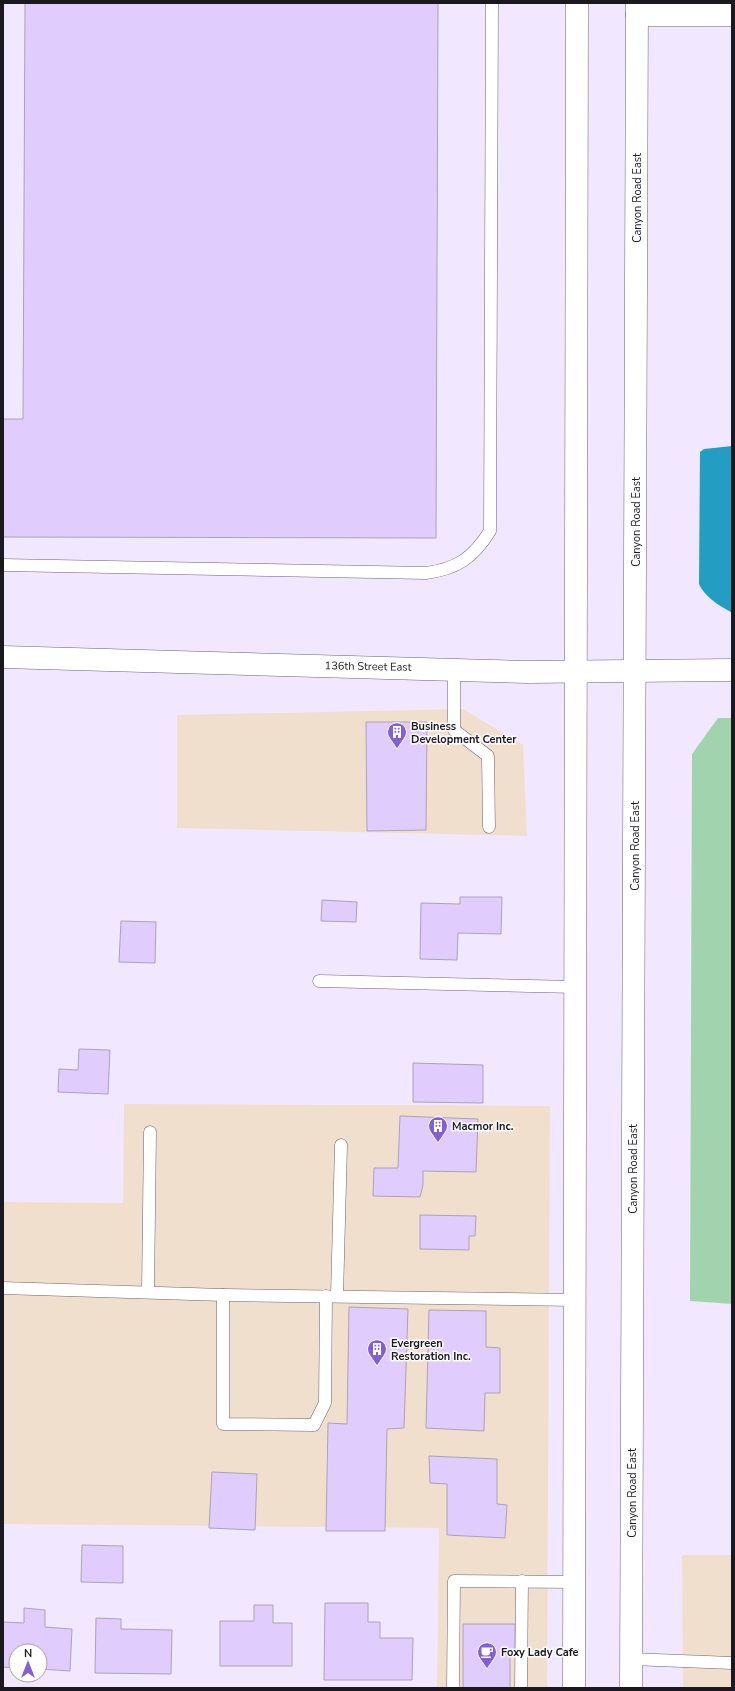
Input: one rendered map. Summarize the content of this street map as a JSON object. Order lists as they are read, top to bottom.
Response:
{
  "streets": {
    "main road": ["Canyon Road East", "136th Street East"]
  },
  "crossings": [
    ["Canyon Road East", "136th Street East"]
  ],
  "places": {
    "building": ["Business Development Center", "Macmor Inc.", "Evergreen Restoration Inc."],
    "cafe": ["Foxy Lady Cafe"]
  },
  "north": "top"
}
